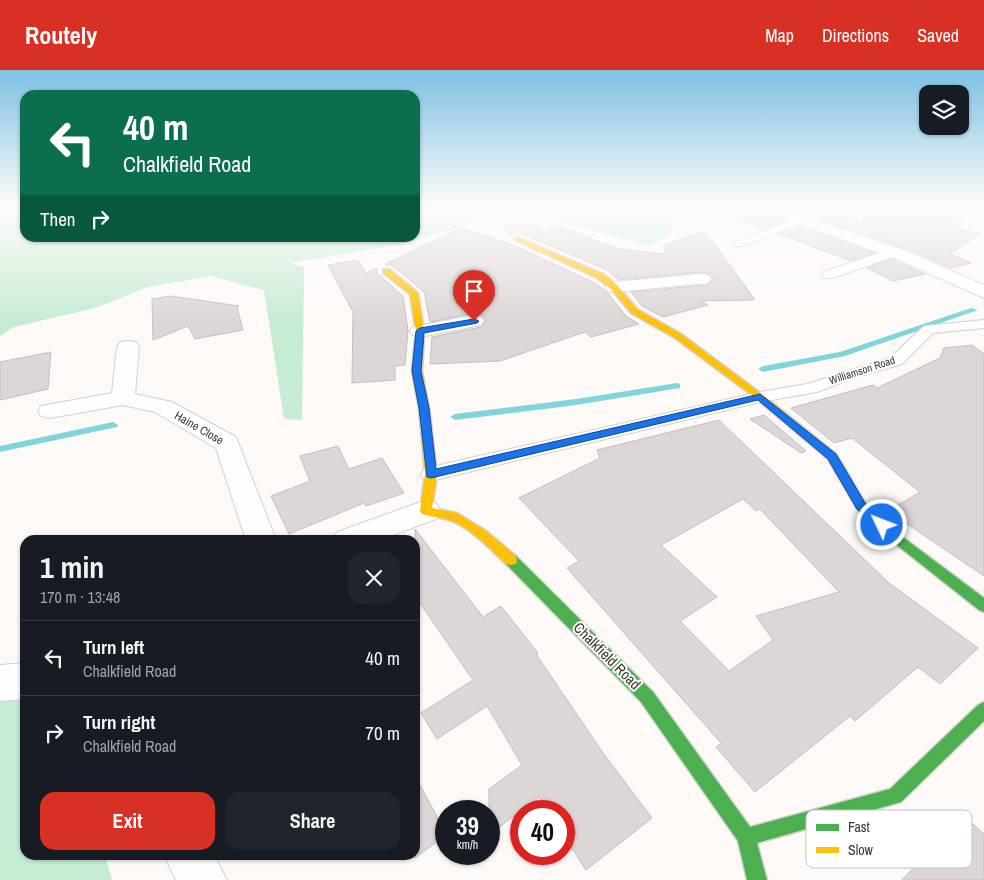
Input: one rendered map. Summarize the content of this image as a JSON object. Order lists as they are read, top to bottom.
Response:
{
  "streets": {
    "street": ["Haine Close", "Chalkfield Road"],
    "lane": ["Williamson Road"]
  },
  "legend": ["Fast", "Slow"],
  "page": {
    "header": "Routely",
    "nav": ["Map", "Directions", "Saved"],
    "turn": ["40 m", "Chalkfield Road"],
    "then": "Then",
    "heading": ["1 min", "170 m · 13:48"],
    "list": [
      {
        "name": "Turn left",
        "note": "Chalkfield Road",
        "value": "40 m"
      },
      {
        "name": "Turn right",
        "note": "Chalkfield Road",
        "value": "70 m"
      }
    ],
    "buttons": ["Exit", "Share"],
    "speed": "39 km/h",
    "limit": "40"
  }
}
